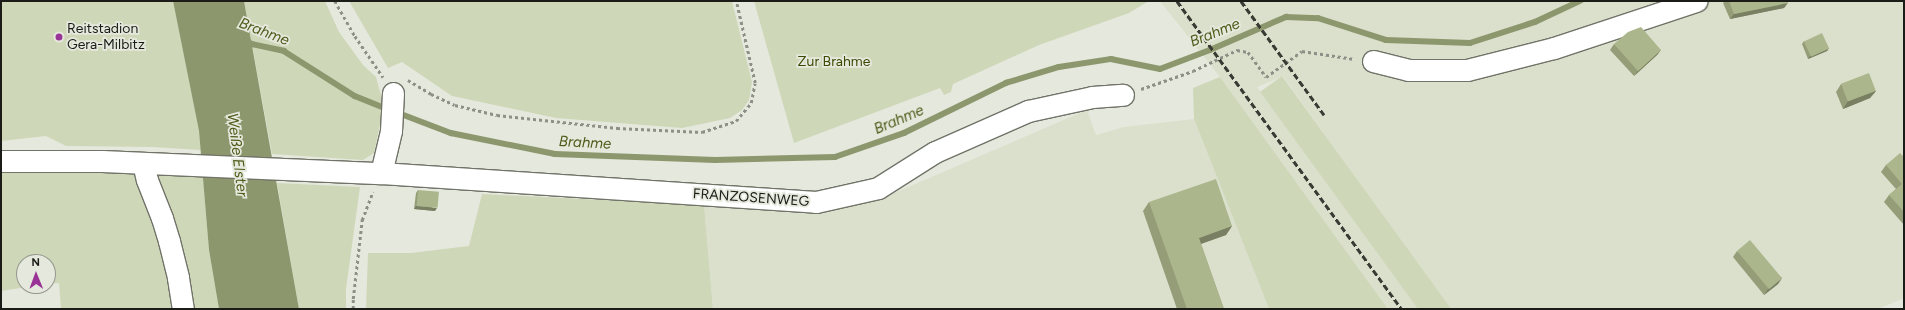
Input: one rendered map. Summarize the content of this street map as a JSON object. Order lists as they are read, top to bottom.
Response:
{
  "streets": {
    "street": ["FRANZOSENWEG"]
  },
  "water": ["Brahme", "Weiße Elster"],
  "parks": ["Zur Brahme"],
  "places": ["Reitstadion Gera-Milbitz"],
  "north": "top"
}
